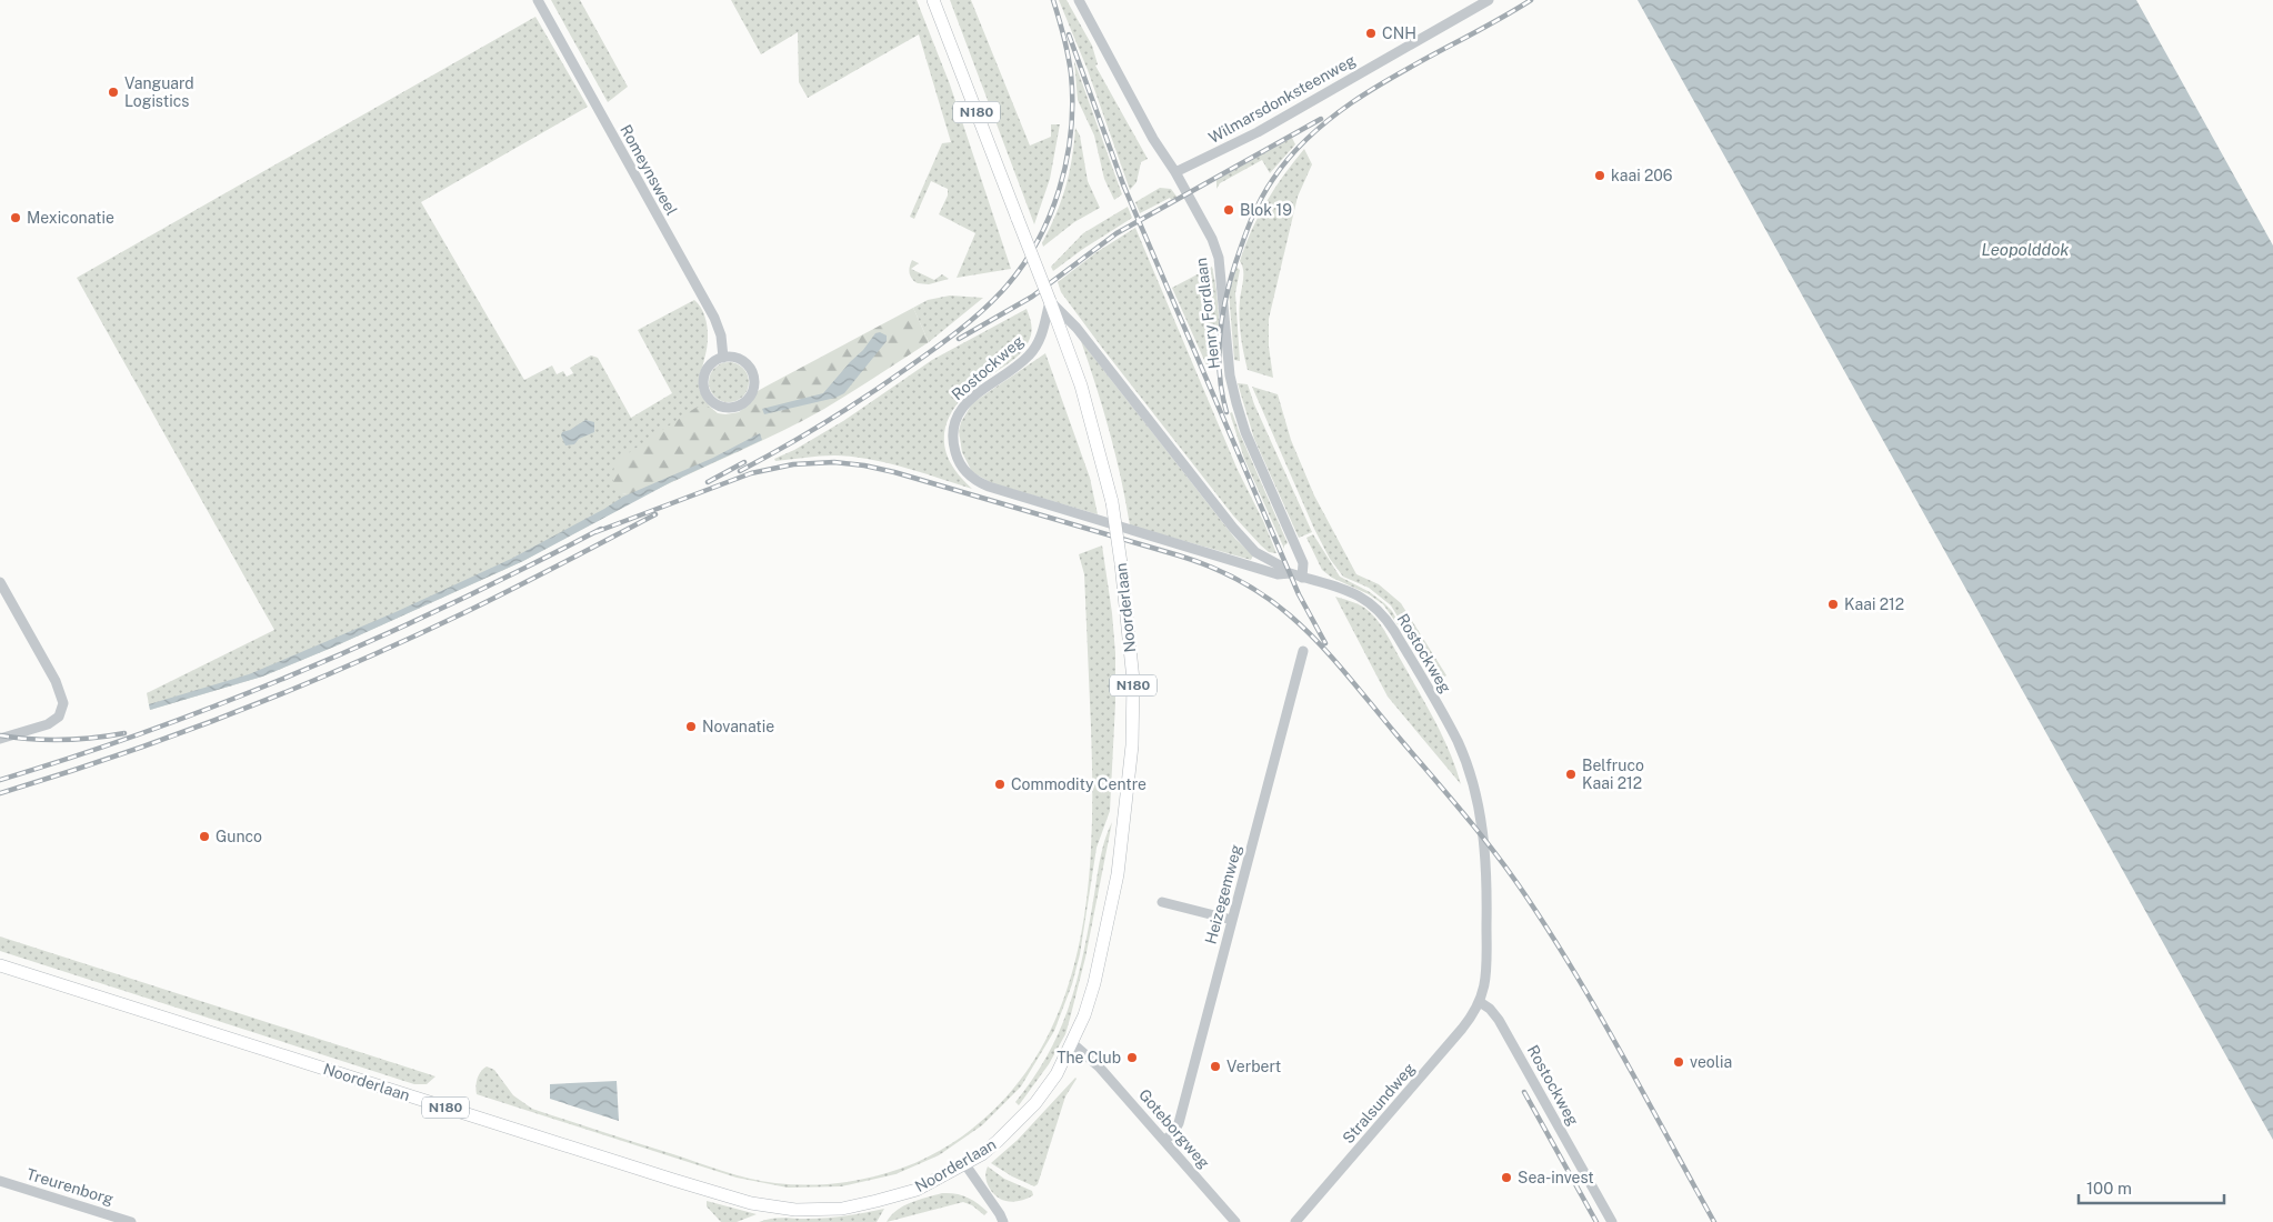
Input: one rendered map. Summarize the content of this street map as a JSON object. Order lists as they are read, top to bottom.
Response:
{
  "streets": {
    "main road": ["N180", "Noorderlaan"],
    "street": [
      "Wilmarsdonksteenweg",
      "Romeynsweel",
      "Henry Fordlaan",
      "Rostockweg",
      "Heizegemweg",
      "Stralsundweg",
      "Goteborgweg",
      "Treurenborg"
    ]
  },
  "crossings": [
    ["Wilmarsdonksteenweg", "Henry Fordlaan"],
    ["Henry Fordlaan", "Rostockweg"],
    ["Rostockweg", "Noorderlaan"],
    ["Rostockweg", "Stralsundweg"],
    ["Noorderlaan", "Goteborgweg"],
    ["Heizegemweg", "Goteborgweg"]
  ],
  "water": ["Leopolddok"],
  "places": [
    "CNH",
    "Vanguard Logistics",
    "kaai 206",
    "Blok 19",
    "Mexiconatie",
    "Kaai 212",
    "Novanatie",
    "Belfruco Kaai 212",
    "Commodity Centre",
    "Gunco",
    "The Club",
    "veolia",
    "Verbert",
    "Sea-invest"
  ],
  "scale_bar": "100 m"
}
